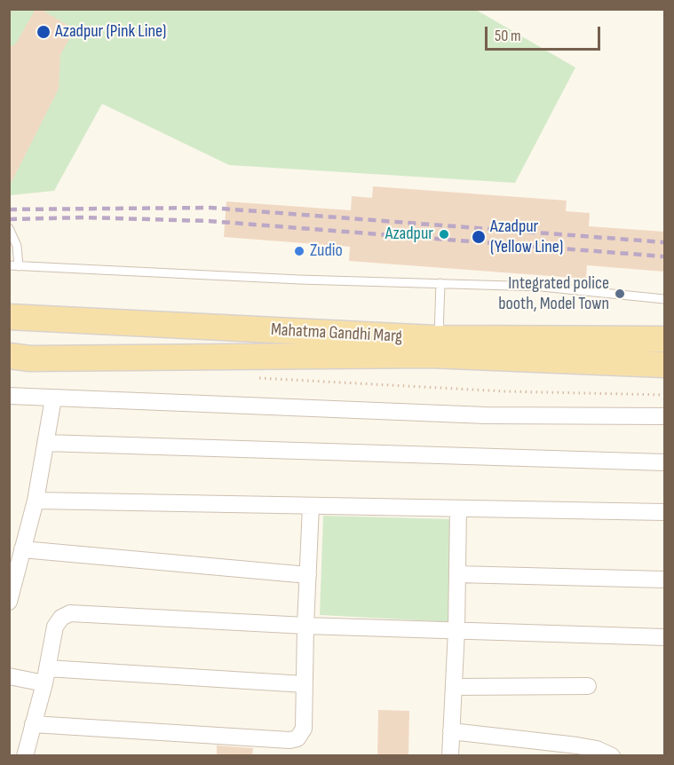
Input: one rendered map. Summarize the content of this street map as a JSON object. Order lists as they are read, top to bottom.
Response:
{
  "streets": {
    "main road": ["Mahatma Gandhi Marg"]
  },
  "places": [
    "Azadpur (Pink Line)",
    "Azadpur",
    "Azadpur (Yellow Line)",
    "Zudio",
    "Integrated police booth, Model Town"
  ],
  "scale_bar": "50 m"
}
